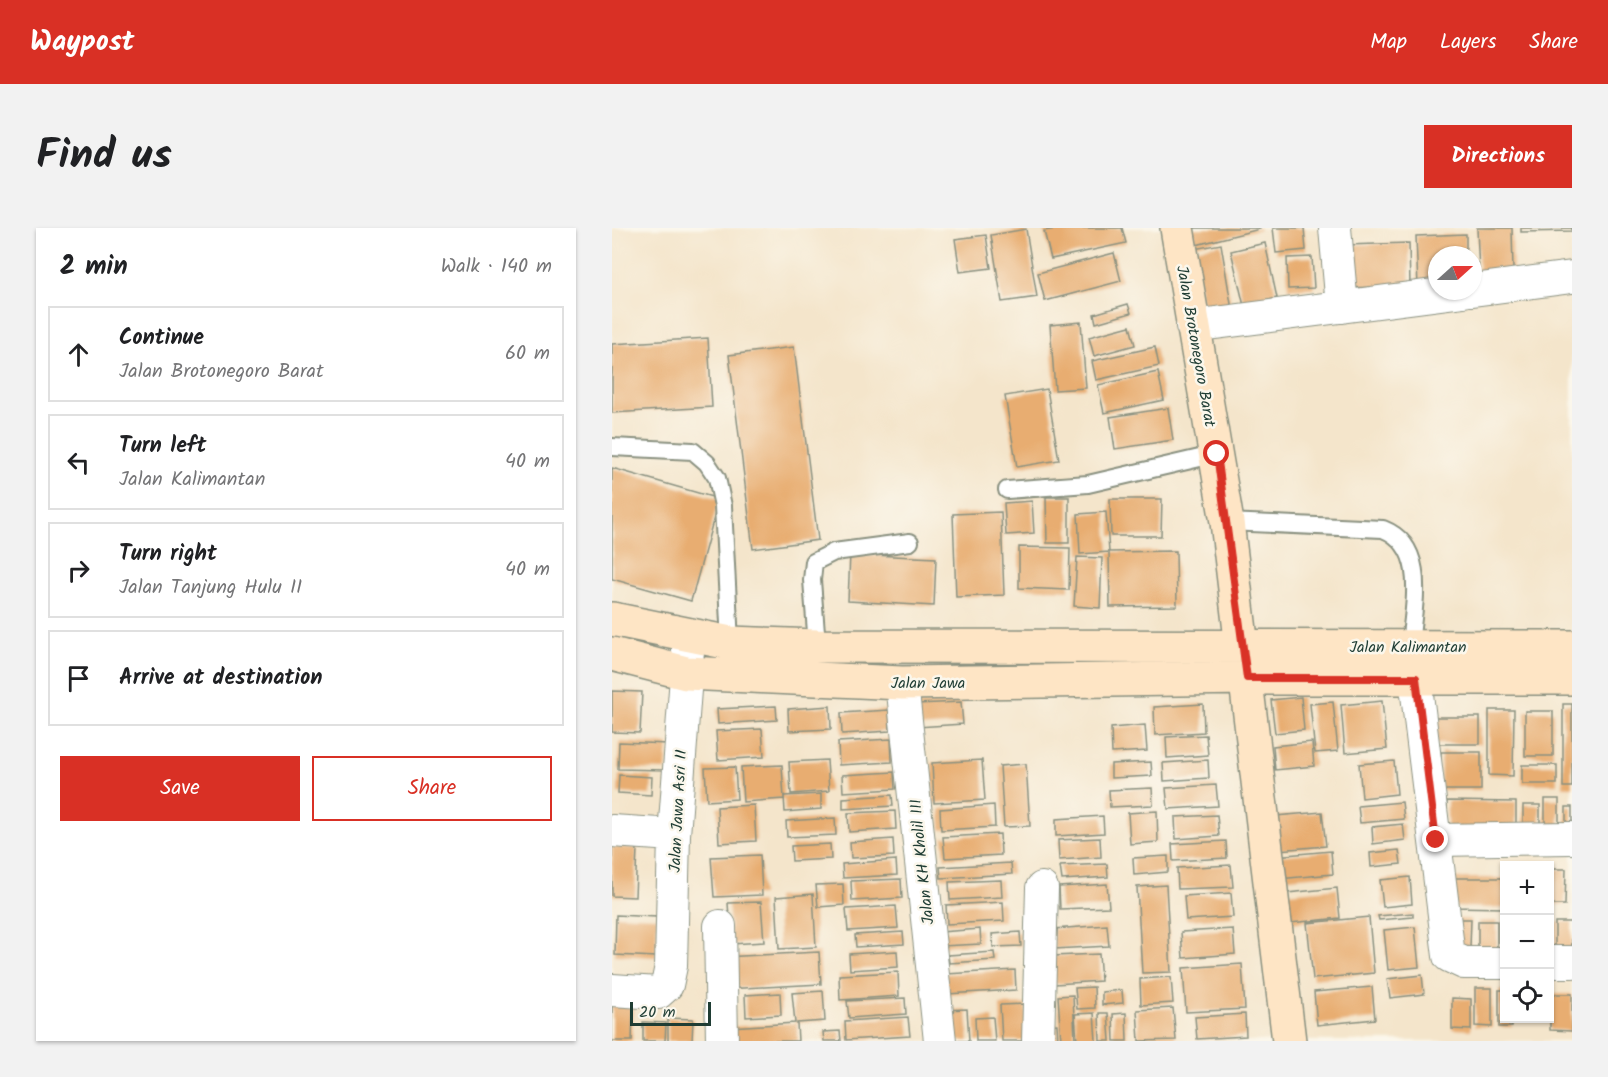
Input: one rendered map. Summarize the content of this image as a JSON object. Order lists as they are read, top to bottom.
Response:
{
  "streets": {
    "main road": ["Jalan Brotonegoro Barat", "Jalan Kalimantan", "Jalan Jawa"],
    "street": ["Jalan Jawa Asri II", "Jalan KH Kholil III"]
  },
  "crossings": [
    ["Jalan Brotonegoro Barat", "Jalan Kalimantan"],
    ["Jalan Brotonegoro Barat", "Jalan Jawa"],
    ["Jalan Kalimantan", "Jalan Jawa"],
    ["Jalan Jawa", "Jalan Jawa Asri II"],
    ["Jalan Jawa", "Jalan KH Kholil III"]
  ],
  "scale_bar": "20 m",
  "north": "right",
  "page": {
    "header": "Waypost",
    "nav": ["Map", "Layers", "Share"],
    "title": "Find us",
    "buttons": [
      "Directions",
      ["Save", "Share"]
    ],
    "heading": ["2 min", "Walk · 140 m"],
    "list": [
      ["Continue", "Jalan Brotonegoro Barat", "60 m"],
      ["Turn left", "Jalan Kalimantan", "40 m"],
      ["Turn right", "Jalan Tanjung Hulu II", "40 m"],
      "Arrive at destination"
    ],
    "map_buttons": ["+", "−"],
    "scale": "20 m"
  }
}
